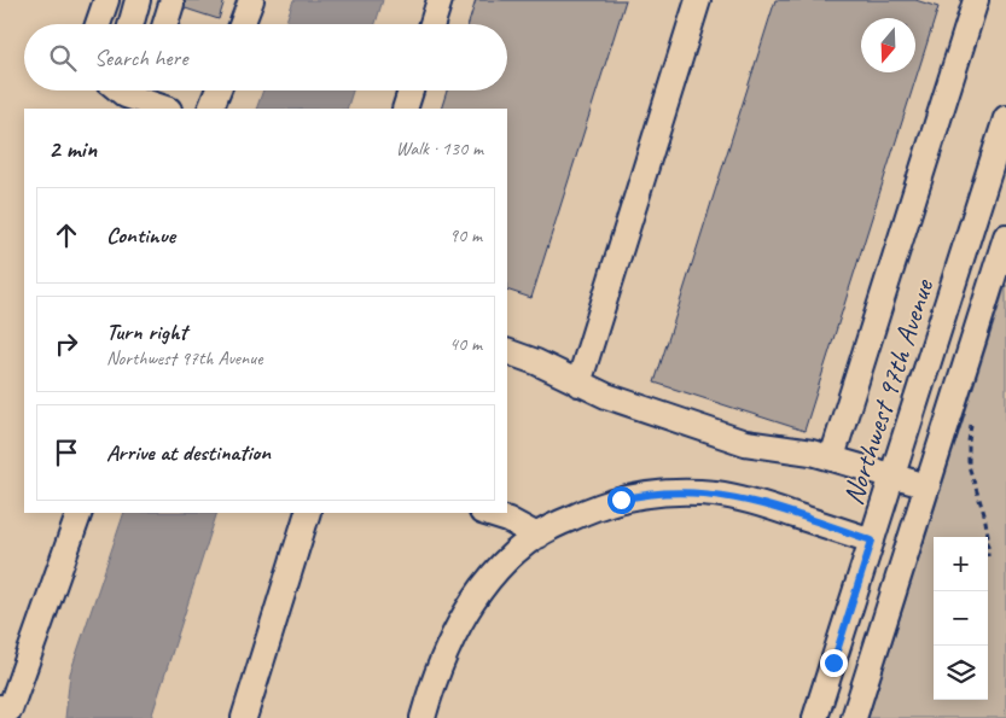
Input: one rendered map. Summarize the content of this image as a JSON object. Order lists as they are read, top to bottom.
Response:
{
  "streets": {
    "street": ["Northwest 97th Avenue"]
  },
  "north": "bottom",
  "page": {
    "search": "Search here",
    "heading": ["2 min", "Walk · 130 m"],
    "list": [
      ["Continue", "90 m"],
      ["Turn right", "Northwest 97th Avenue", "40 m"],
      "Arrive at destination"
    ],
    "map_buttons": ["+", "−"]
  }
}
